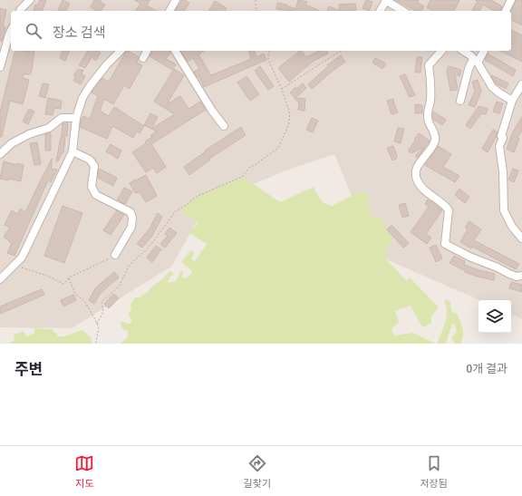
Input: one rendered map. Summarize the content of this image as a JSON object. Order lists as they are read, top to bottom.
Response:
{
  "page": {
    "search": "장소 검색",
    "heading": ["주변", "0개 결과"],
    "nav": ["지도", "길찾기", "저장됨"]
  }
}
